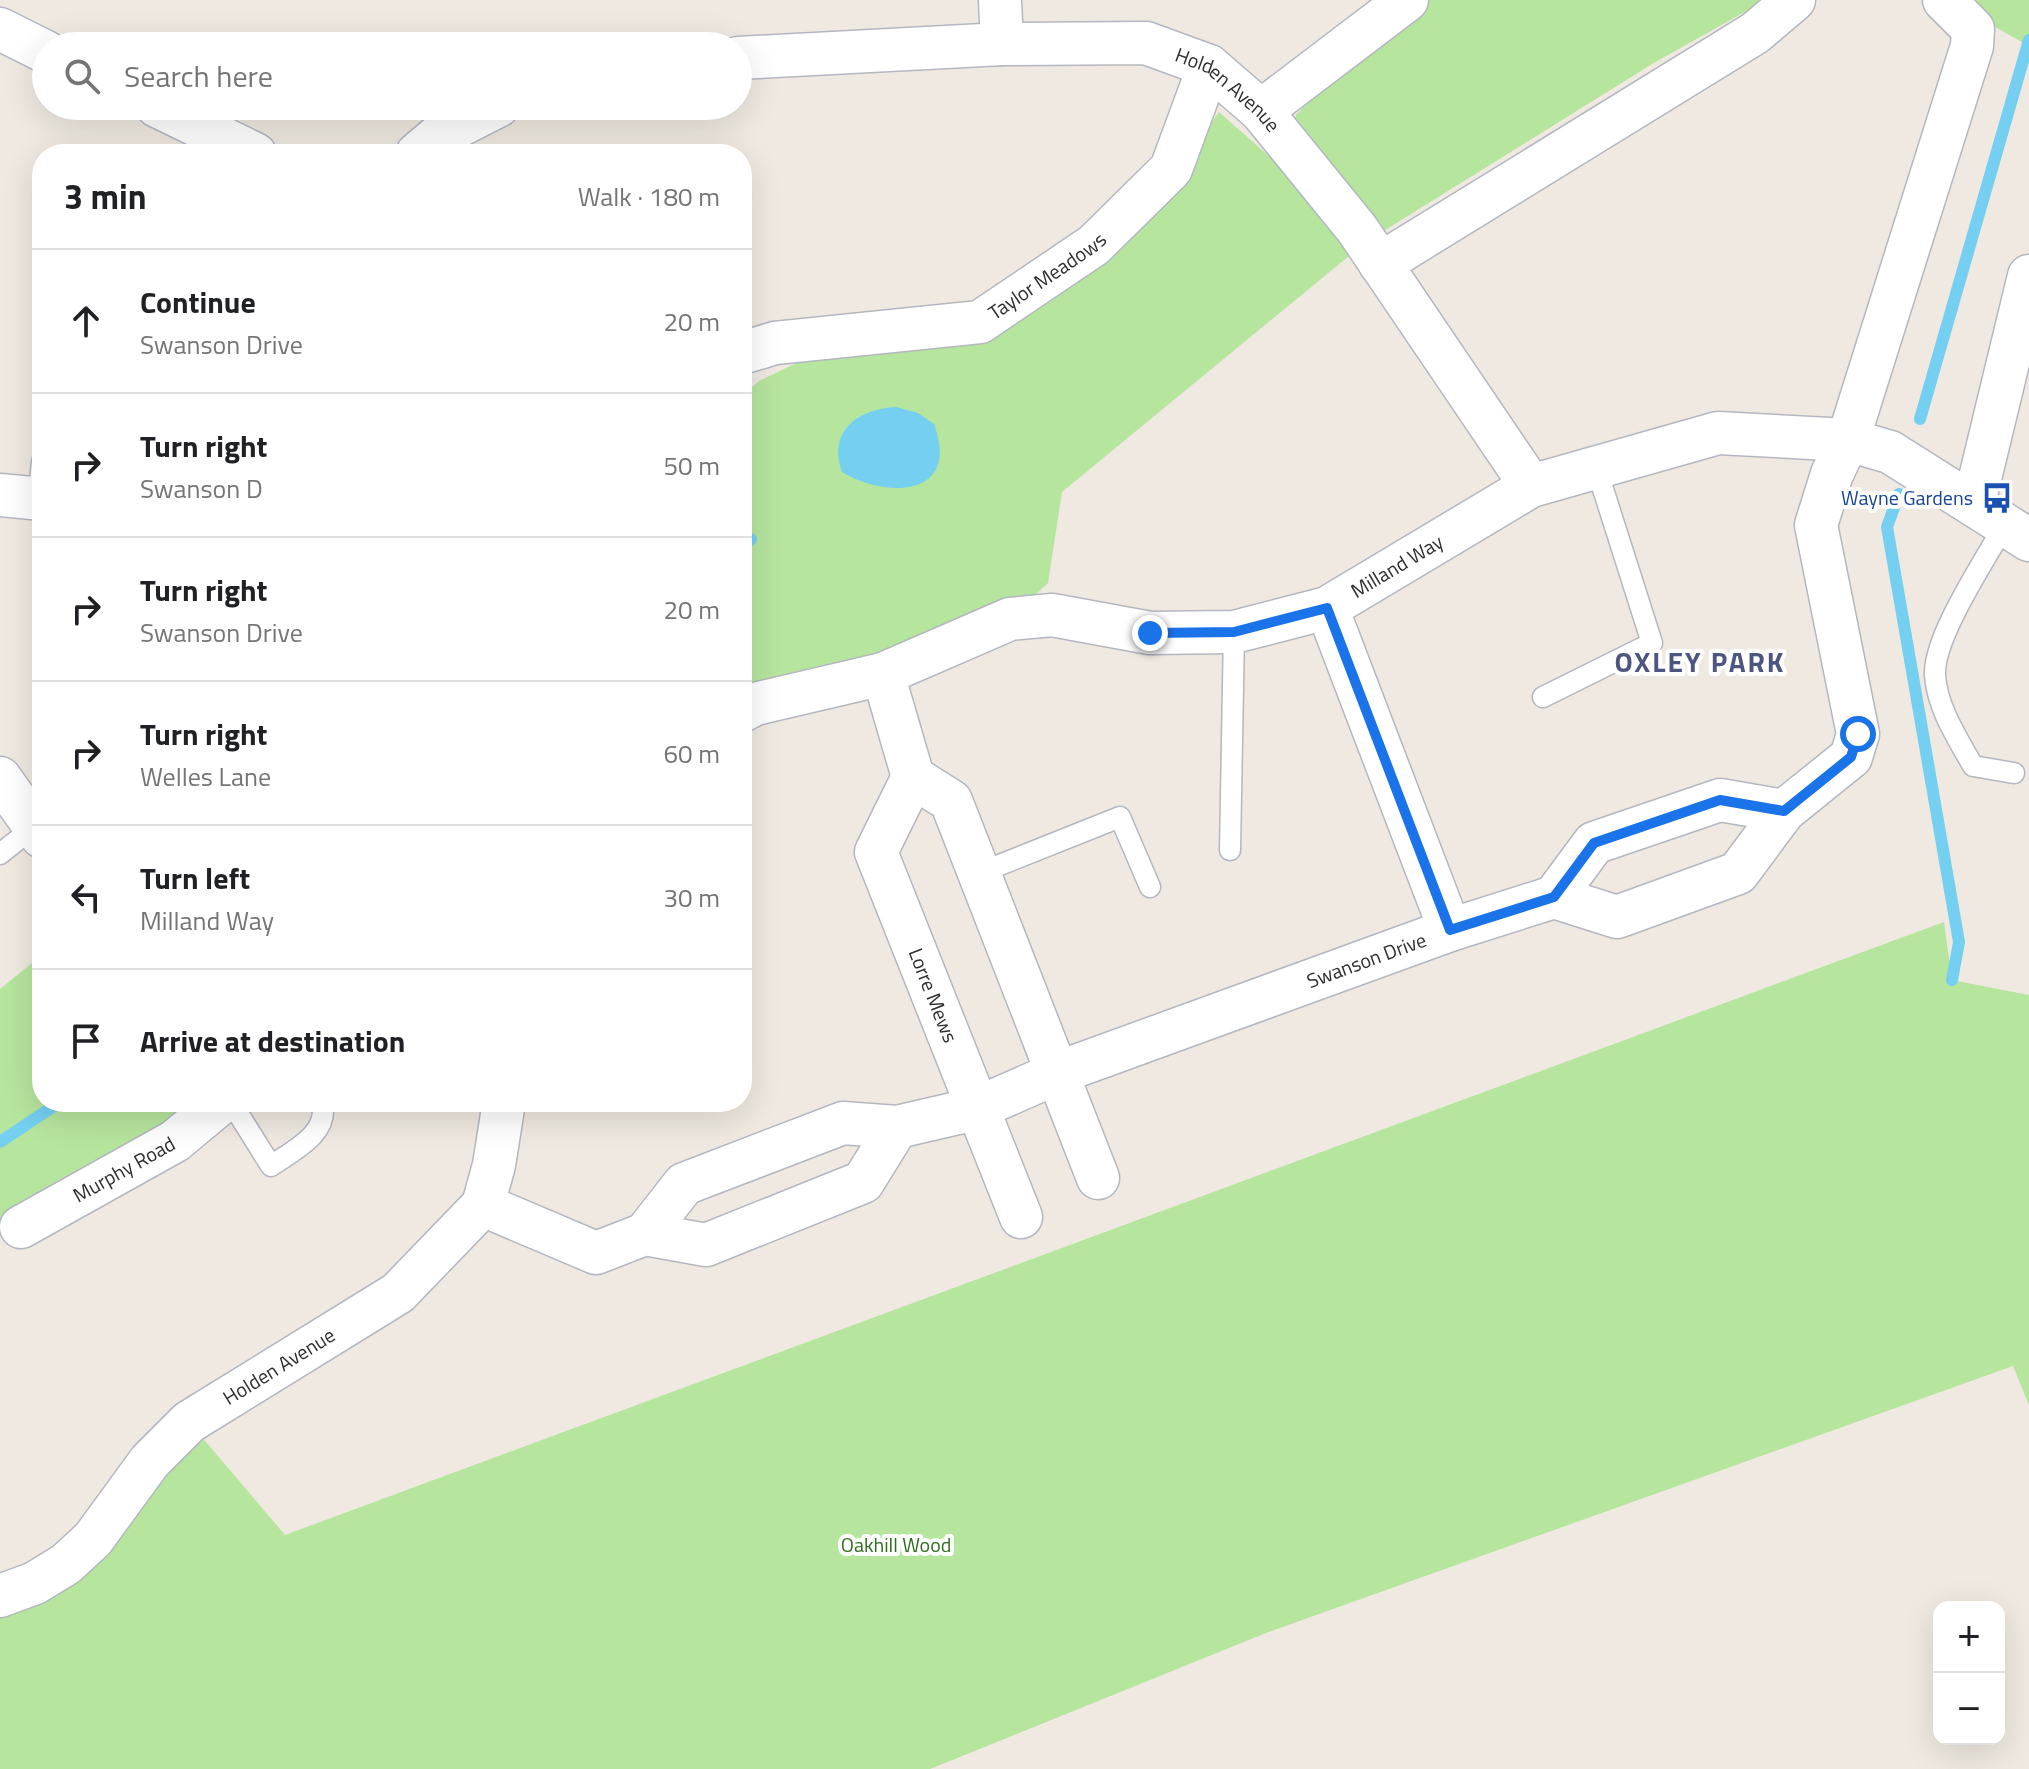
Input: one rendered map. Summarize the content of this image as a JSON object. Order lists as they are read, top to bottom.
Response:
{
  "streets": {
    "street": [
      "Holden Avenue",
      "Taylor Meadows",
      "Milland Way",
      "Swanson Drive",
      "Lorre Mews",
      "Murphy Road"
    ]
  },
  "crossings": [
    ["Holden Avenue", "Taylor Meadows"],
    ["Holden Avenue", "Milland Way"],
    ["Swanson Drive", "Lorre Mews"]
  ],
  "districts": ["OXLEY PARK"],
  "parks": ["Oakhill Wood"],
  "places": {
    "bus stop": ["Wayne Gardens"]
  },
  "page": {
    "search": "Search here",
    "heading": ["3 min", "Walk · 180 m"],
    "list": [
      ["Continue", "Swanson Drive", "20 m"],
      ["Turn right", "Swanson D", "50 m"],
      ["Turn right", "Swanson Drive", "20 m"],
      ["Turn right", "Welles Lane", "60 m"],
      ["Turn left", "Milland Way", "30 m"],
      "Arrive at destination"
    ],
    "map_buttons": ["+", "−"]
  }
}
